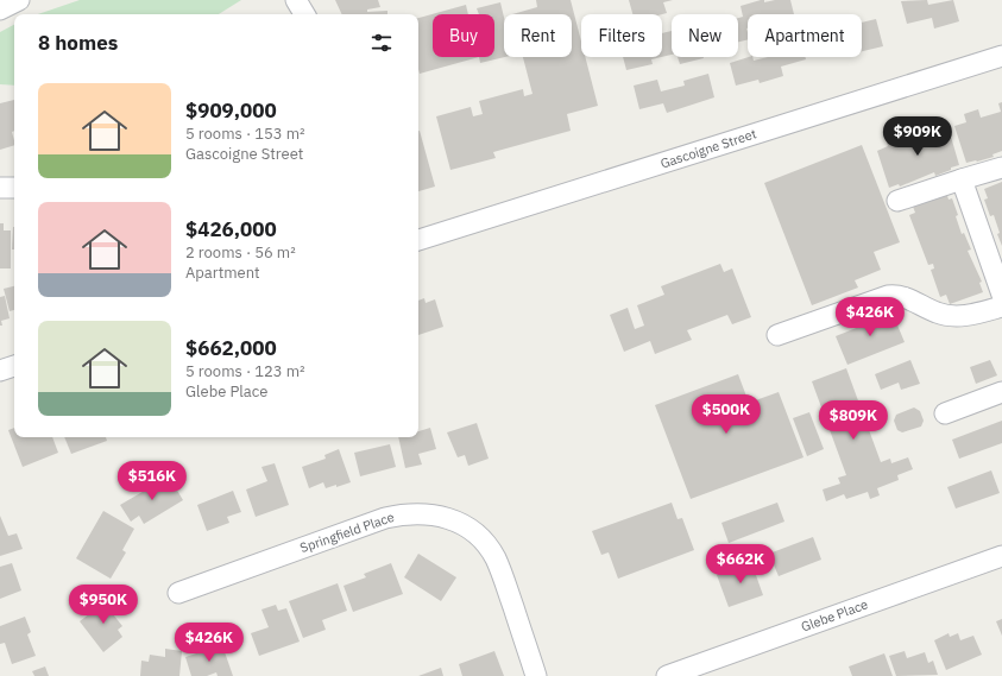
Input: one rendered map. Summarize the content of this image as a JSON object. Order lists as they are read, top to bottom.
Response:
{
  "streets": {
    "street": ["Gascoigne Street", "Springfield Place", "Glebe Place"]
  },
  "page": {
    "chip": [
      "Buy",
      "Rent",
      "Filters",
      "New",
      "Apartment"
    ],
    "heading": "8 homes",
    "list": [
      {
        "name": "$909,000",
        "note": "5 rooms · 153 m² · Gascoigne Street"
      },
      {
        "name": "$426,000",
        "note": "2 rooms · 56 m² · Apartment"
      },
      {
        "name": "$662,000",
        "note": "5 rooms · 123 m² · Glebe Place"
      }
    ],
    "price": [
      "$909K",
      "$426K",
      "$500K",
      "$809K",
      "$516K",
      "$662K",
      "$950K",
      "$426K"
    ]
  }
}
